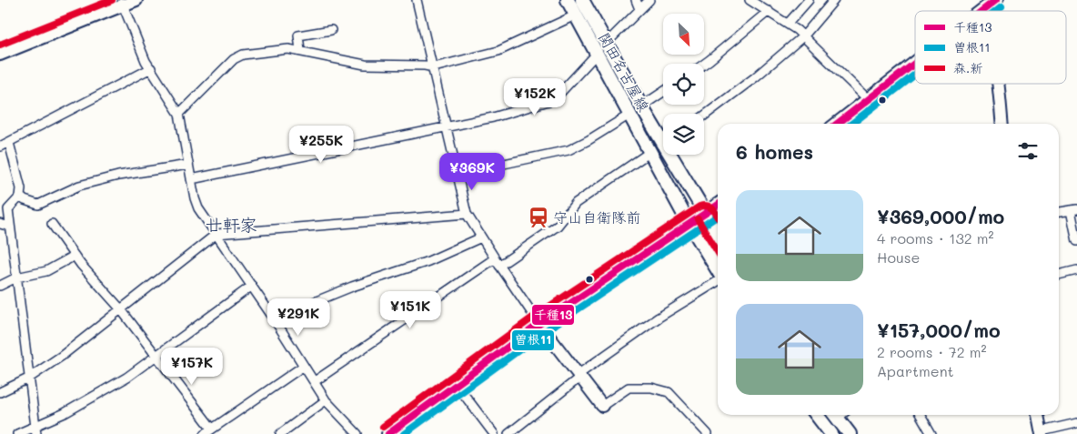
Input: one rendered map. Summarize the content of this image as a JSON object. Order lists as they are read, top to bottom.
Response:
{
  "streets": {
    "main road": ["関田名古屋線"]
  },
  "districts": ["廿軒家"],
  "places": {
    "station": ["守山自衛隊前"]
  },
  "lines": ["transit line 千種13", "transit line 森.新", "transit line 曽根11"],
  "legend": ["千種13", "曽根11", "森.新"],
  "north": "bottom right",
  "page": {
    "price": [
      "¥152K",
      "¥255K",
      "¥369K",
      "¥151K",
      "¥291K",
      "¥157K"
    ],
    "heading": "6 homes",
    "list": [
      {
        "name": "¥369,000/mo",
        "note": "4 rooms · 132 m² · House"
      },
      {
        "name": "¥157,000/mo",
        "note": "2 rooms · 72 m² · Apartment"
      }
    ]
  }
}
